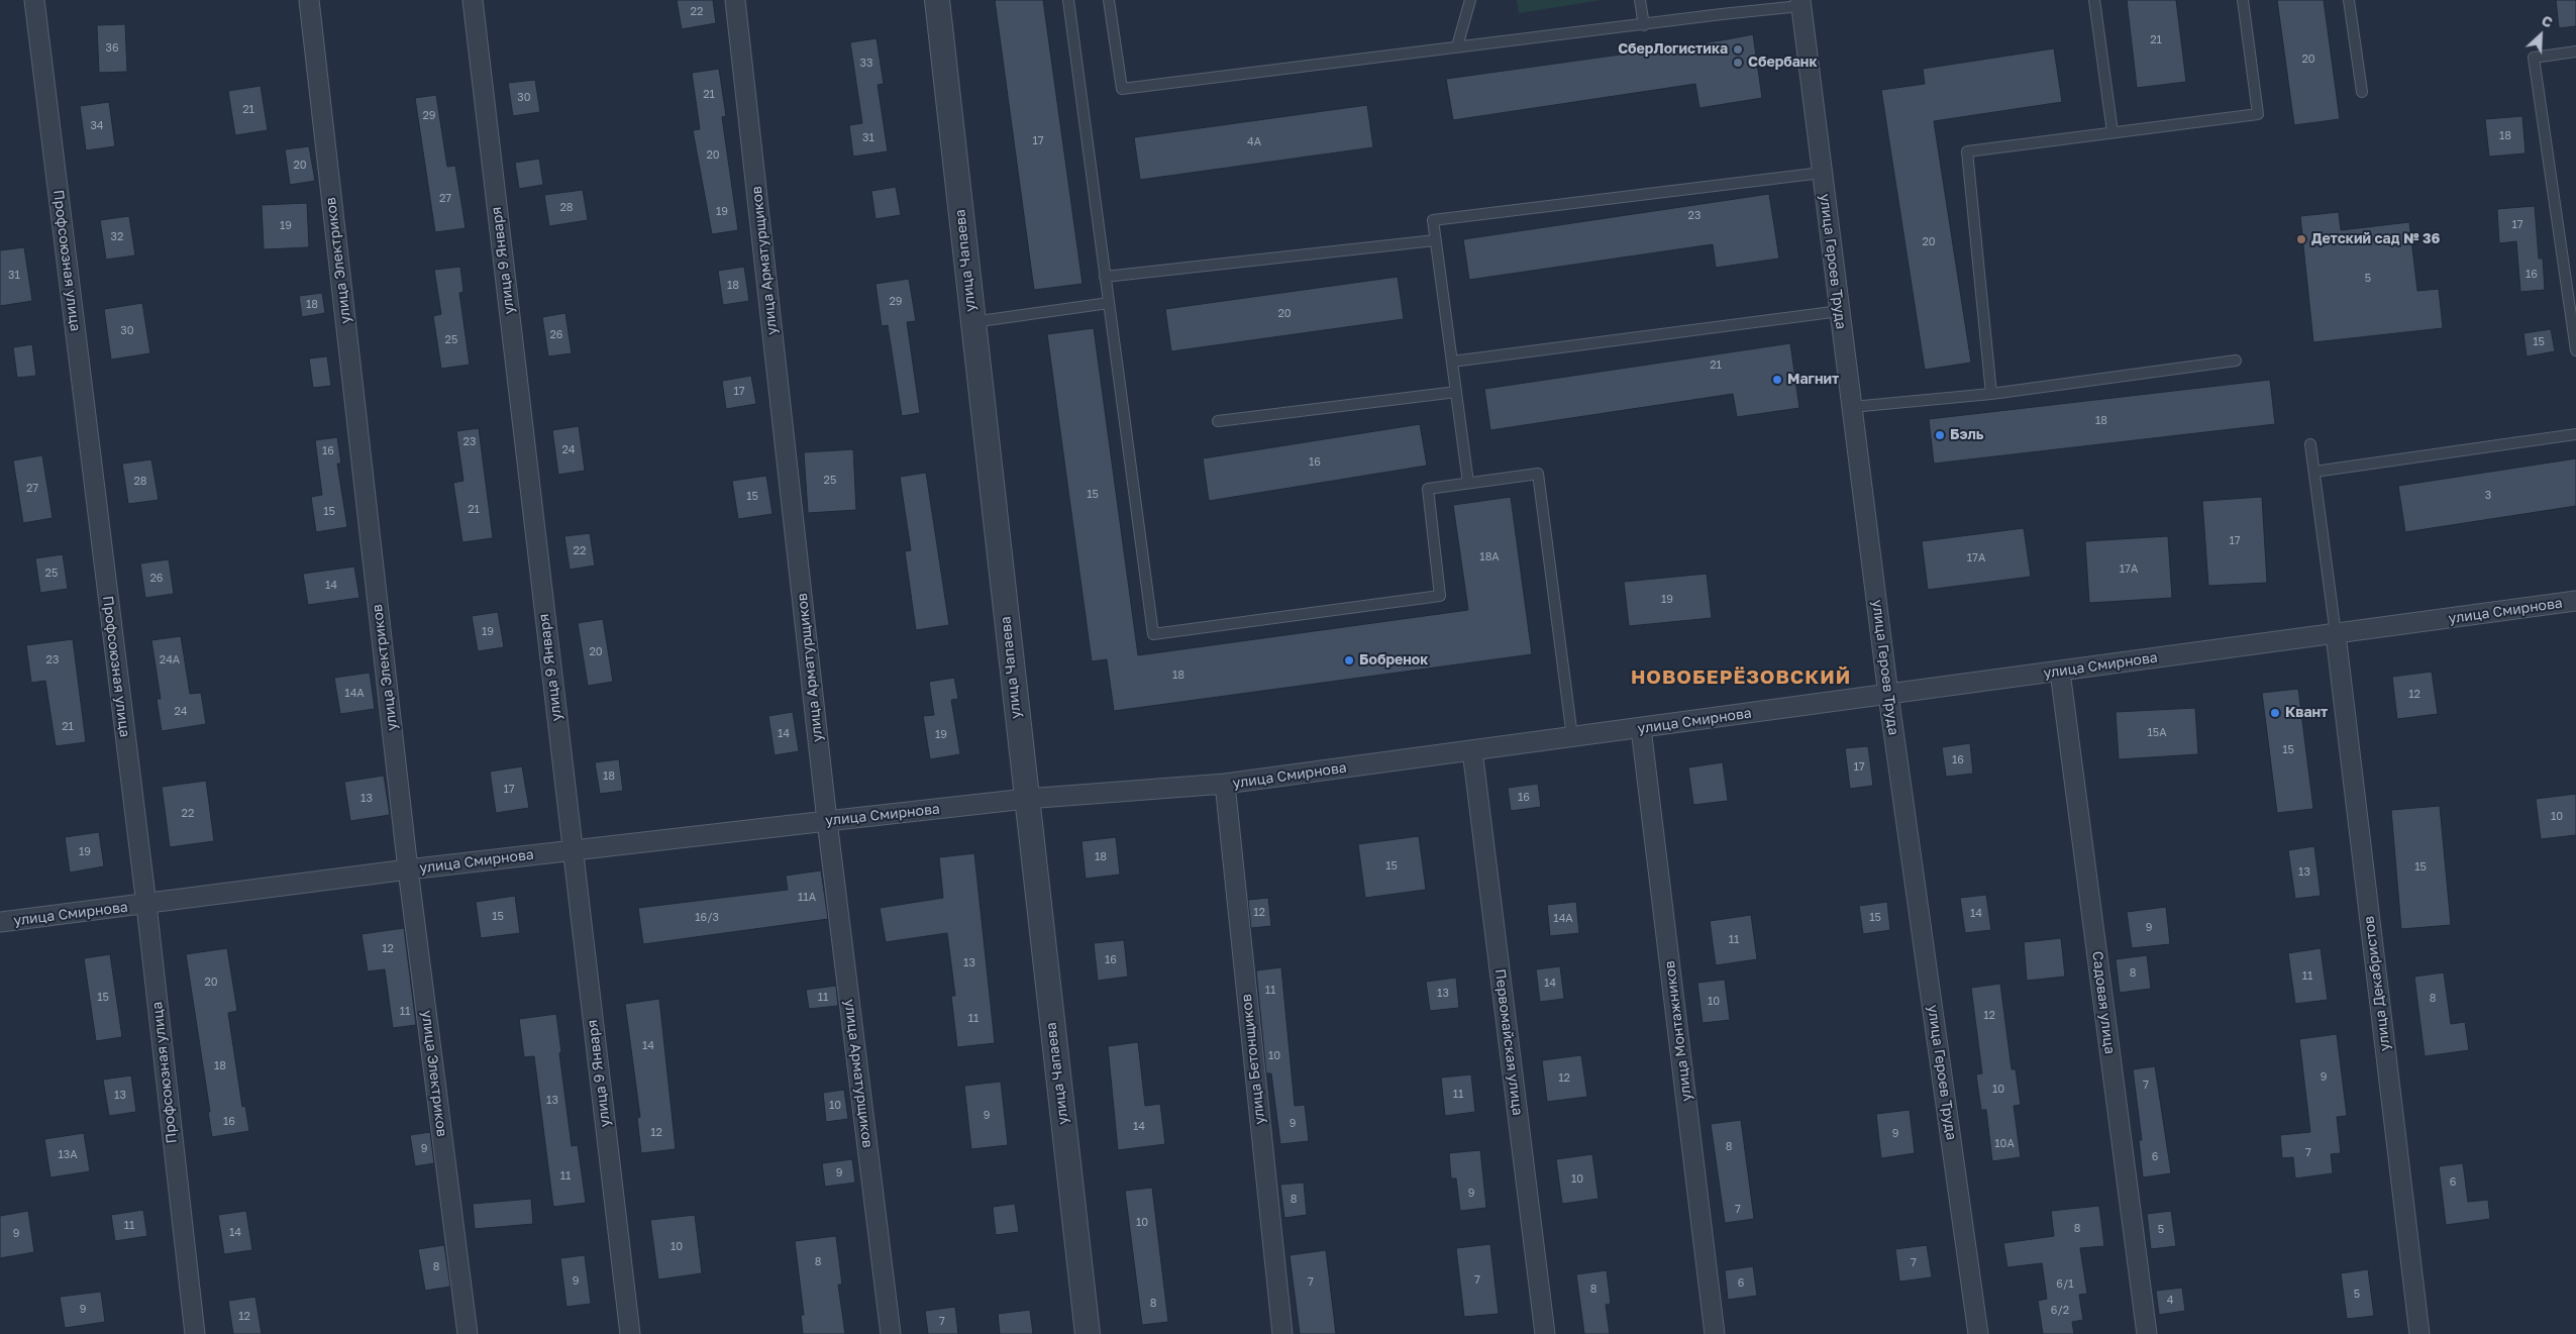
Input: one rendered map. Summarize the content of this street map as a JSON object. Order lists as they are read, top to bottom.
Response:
{
  "streets": {
    "street": [
      "Профсоюзная улица",
      "улица Электриков",
      "улица 9 Января",
      "улица Арматурщиков",
      "улица Чапаева",
      "улица Героев Труда",
      "улица Смирнова",
      "улица Декабристов",
      "Садовая улица",
      "улица Монтажников",
      "Первомайская улица",
      "улица Бетонщиков"
    ]
  },
  "crossings": [
    ["Профсоюзная улица", "улица Смирнова"],
    ["улица Электриков", "улица Смирнова"],
    ["улица 9 Января", "улица Смирнова"],
    ["улица Арматурщиков", "улица Смирнова"],
    ["улица Чапаева", "улица Смирнова"],
    ["улица Героев Труда", "улица Смирнова"],
    ["улица Смирнова", "улица Декабристов"],
    ["улица Смирнова", "Садовая улица"],
    ["улица Смирнова", "улица Монтажников"],
    ["улица Смирнова", "Первомайская улица"],
    ["улица Смирнова", "улица Бетонщиков"]
  ],
  "districts": ["НОВОБЕРЁЗОВСКИЙ"],
  "places": [
    "СберЛогистика",
    "Сбербанк",
    "Детский сад № 36",
    "Магнит",
    "Бэль",
    "Бобренок",
    "Квант"
  ],
  "house_numbers": [
    "22",
    "21",
    "36",
    "20",
    "33",
    "21",
    "30",
    "21",
    "29",
    "34",
    "18",
    "31",
    "17",
    "4А",
    "20",
    "20",
    "27",
    "28",
    "19",
    "23",
    "17",
    "19",
    "32",
    "20",
    "16",
    "31",
    "5",
    "18",
    "29",
    "18",
    "20",
    "30",
    "26",
    "25",
    "15",
    "21",
    "17",
    "18",
    "23",
    "24",
    "16",
    "16",
    "25",
    "28",
    "27",
    "15",
    "3",
    "15",
    "21",
    "15",
    "17",
    "22",
    "18А",
    "17А",
    "17А",
    "25",
    "26",
    "14",
    "19",
    "19",
    "20",
    "23",
    "24А",
    "18",
    "14А",
    "12",
    "24",
    "21",
    "15А",
    "14",
    "19",
    "15",
    "16",
    "17",
    "18",
    "17",
    "16",
    "13",
    "22",
    "10",
    "19",
    "18",
    "15",
    "15",
    "13",
    "11А",
    "12",
    "14",
    "15",
    "16/3",
    "15",
    "14А",
    "9",
    "11",
    "12",
    "16",
    "13",
    "8",
    "11",
    "20",
    "14",
    "11",
    "13",
    "15",
    "11",
    "8",
    "10",
    "11",
    "12",
    "11",
    "14",
    "10",
    "18",
    "9",
    "12",
    "7",
    "10",
    "11",
    "13",
    "13",
    "10",
    "9",
    "16",
    "9",
    "14",
    "12",
    "9",
    "10А",
    "8",
    "9",
    "7",
    "13А",
    "6",
    "9",
    "11",
    "10",
    "6",
    "9",
    "8",
    "7",
    "10",
    "11",
    "8",
    "5",
    "14",
    "9",
    "10",
    "8",
    "7",
    "8",
    "7",
    "9",
    "7",
    "6",
    "6/1",
    "8",
    "5",
    "4",
    "8",
    "9",
    "6/2",
    "12",
    "7"
  ],
  "north": "top right"
}
